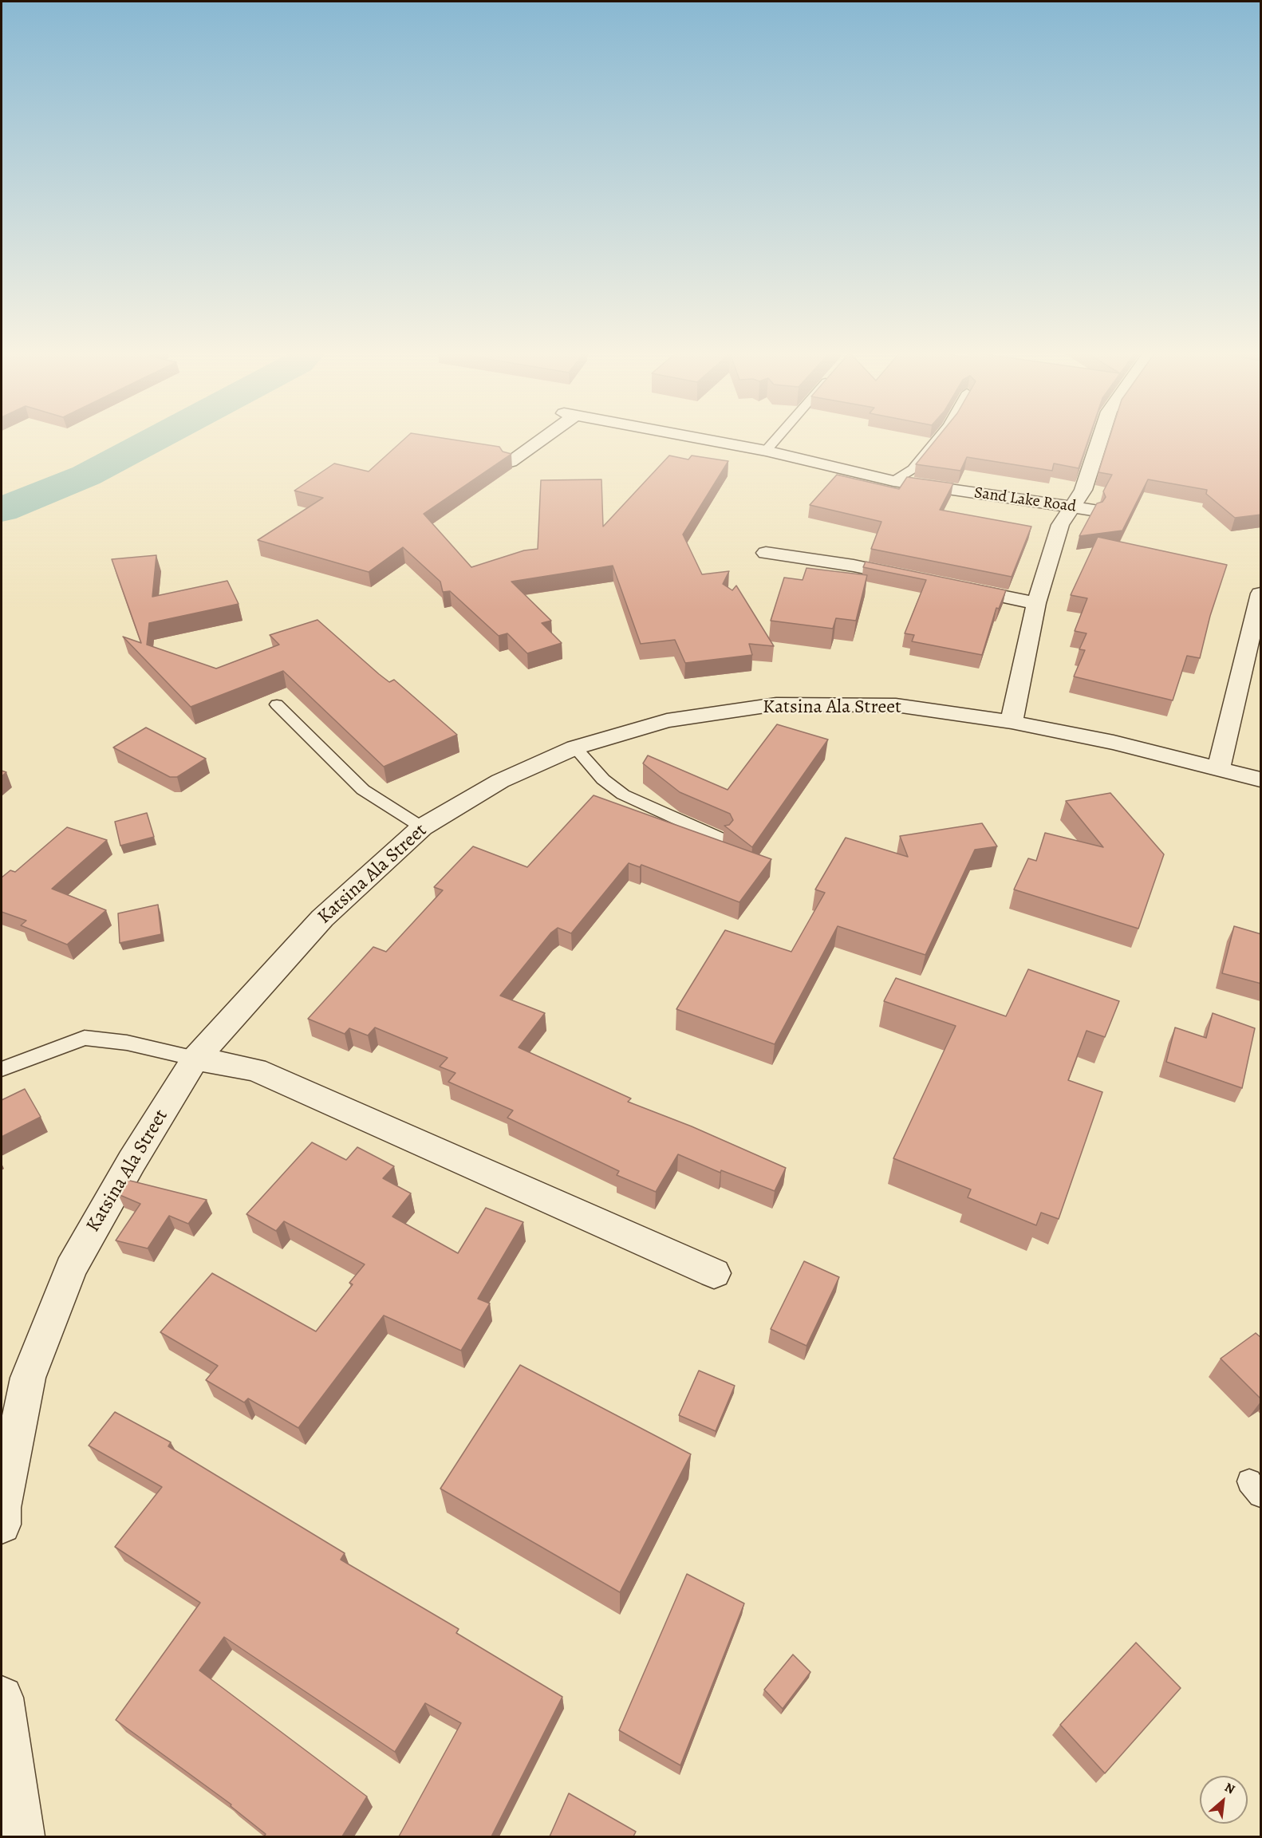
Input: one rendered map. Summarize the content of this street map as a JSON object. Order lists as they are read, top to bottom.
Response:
{
  "streets": {
    "street": ["Sand Lake Road", "Katsina Ala Street"]
  },
  "north": "top right"
}
